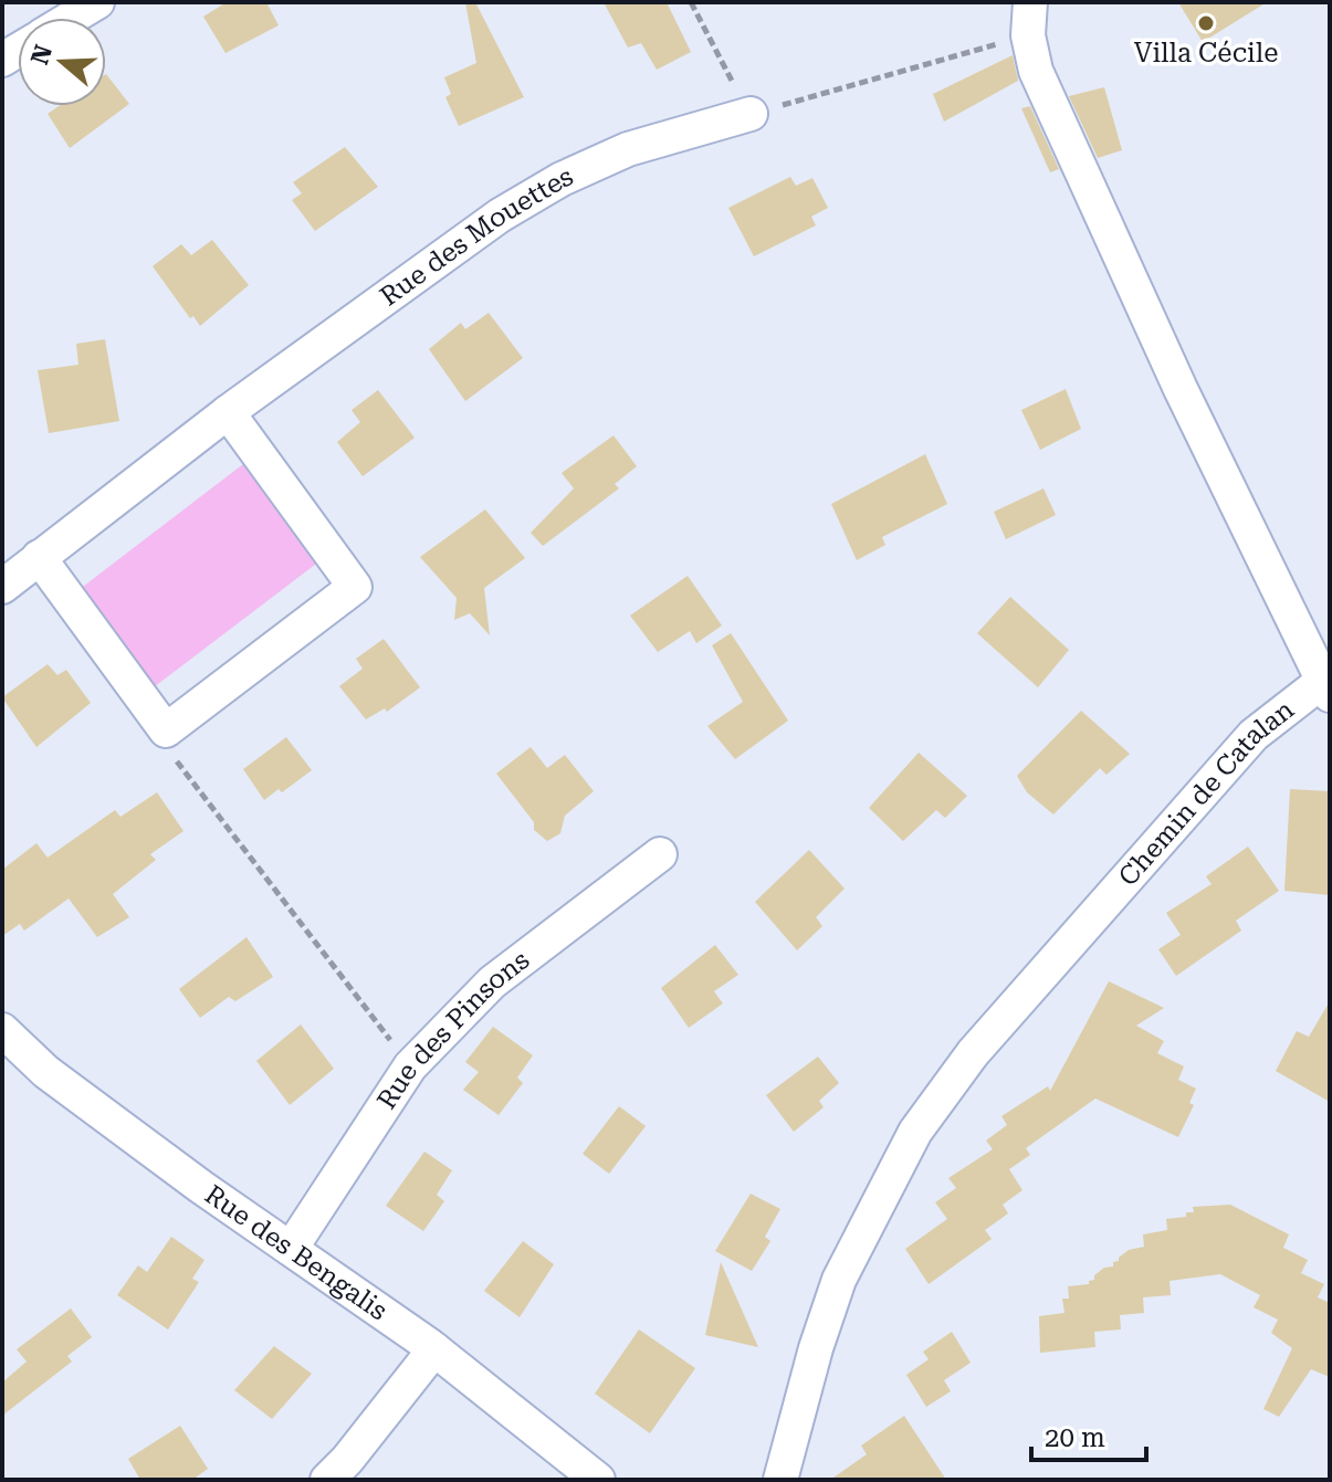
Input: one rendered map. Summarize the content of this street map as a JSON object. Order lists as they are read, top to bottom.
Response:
{
  "streets": {
    "street": [
      "Rue des Mouettes",
      "Chemin de Catalan",
      "Rue des Pinsons",
      "Rue des Bengalis"
    ]
  },
  "crossings": [
    ["Rue des Pinsons", "Rue des Bengalis"]
  ],
  "places": ["Villa Cécile"],
  "scale_bar": "20 m",
  "north": "left"
}
